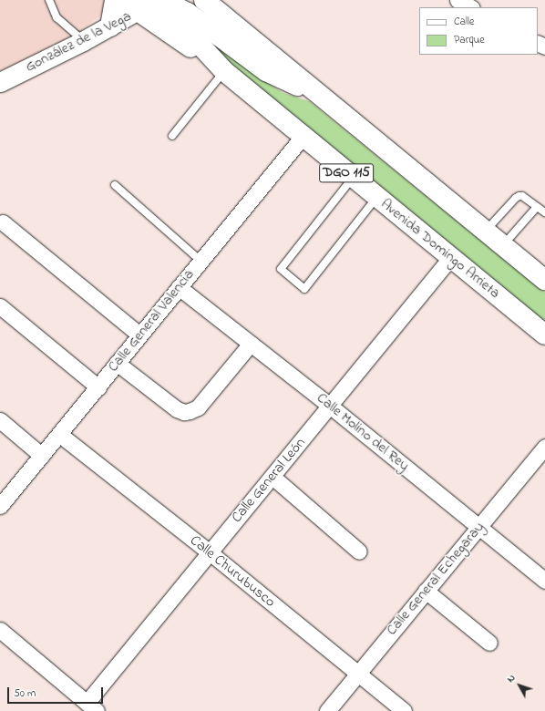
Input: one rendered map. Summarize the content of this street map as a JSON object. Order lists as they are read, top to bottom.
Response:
{
  "streets": {
    "main road": ["DGO 115", "Avenida Domingo Arrieta"],
    "street": [
      "González de la Vega",
      "Calle General Valencia",
      "Calle Molino del Rey",
      "Calle General León",
      "Calle Churubusco",
      "Calle General Echegaray"
    ]
  },
  "crossings": [
    ["González de la Vega", "Avenida Domingo Arrieta"],
    ["Avenida Domingo Arrieta", "Calle General Valencia"],
    ["Avenida Domingo Arrieta", "Calle General León"],
    ["Calle General Valencia", "Calle Molino del Rey"],
    ["Calle General Valencia", "Calle Churubusco"],
    ["Calle Molino del Rey", "Calle General León"],
    ["Calle Molino del Rey", "Calle General Echegaray"],
    ["Calle General León", "Calle Churubusco"],
    ["Calle Churubusco", "Calle General Echegaray"]
  ],
  "legend": ["Calle", "Parque"],
  "scale_bar": "50 m",
  "north": "top left"
}
